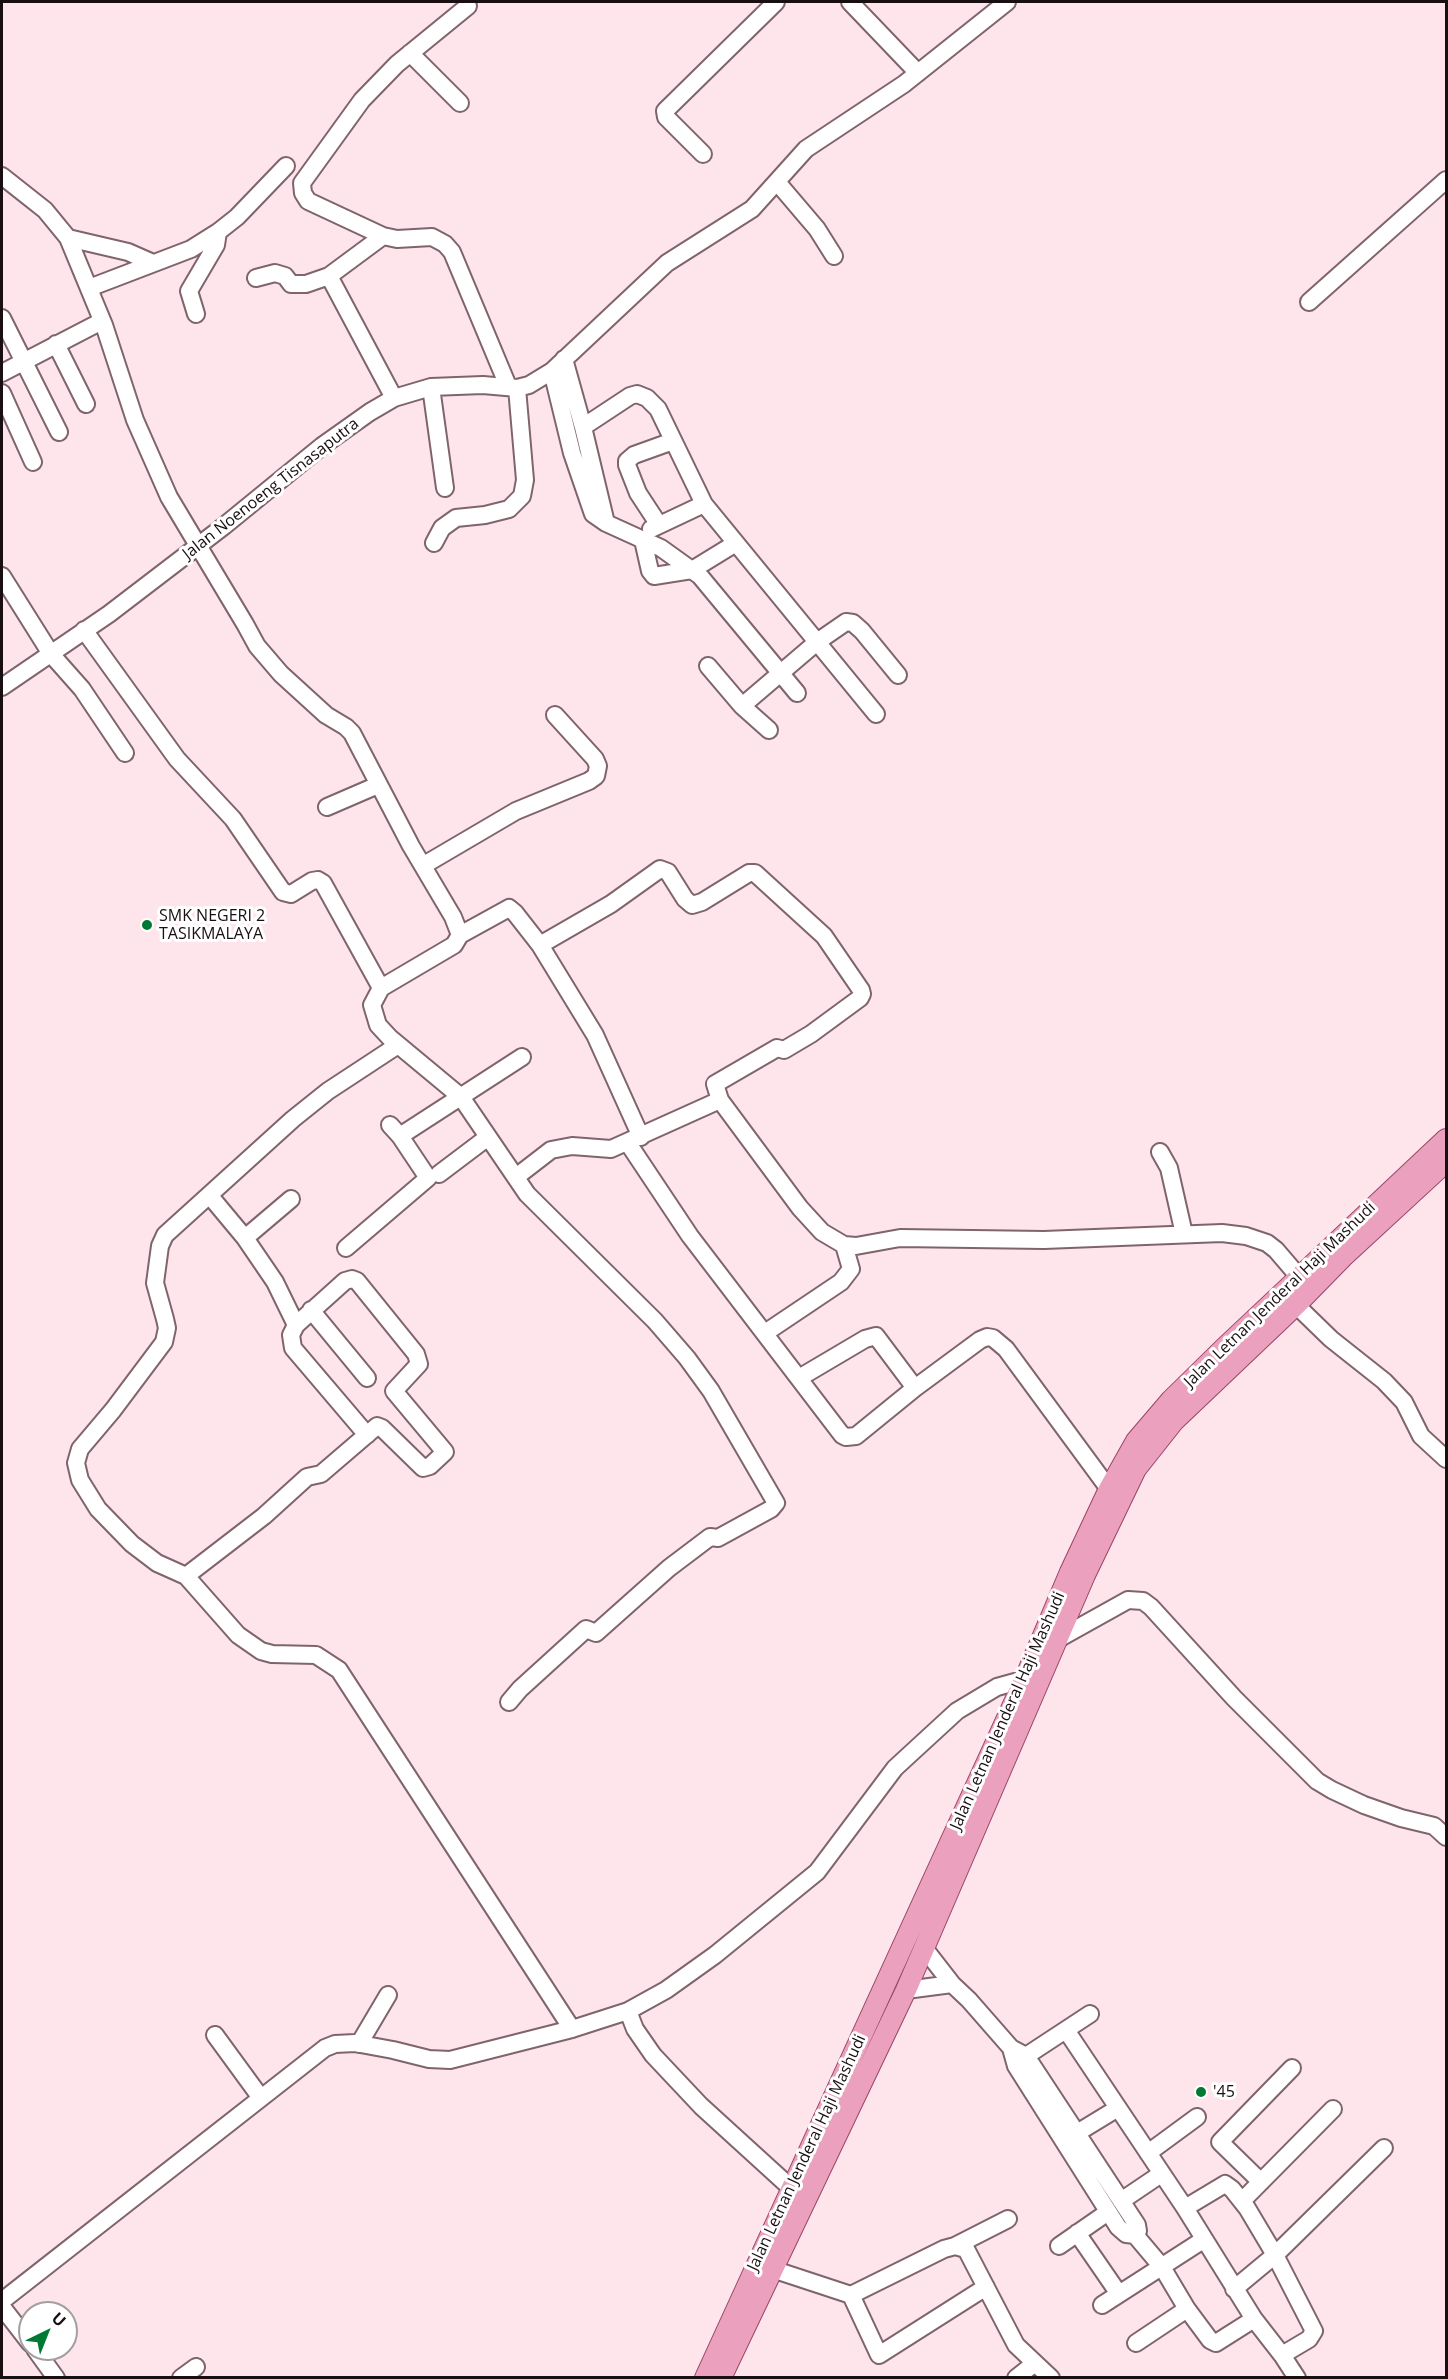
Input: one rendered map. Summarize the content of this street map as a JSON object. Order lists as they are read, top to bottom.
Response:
{
  "streets": {
    "main road": ["Jalan Letnan Jenderal Haji Mashudi"],
    "street": ["Jalan Noenoeng Tisnasaputra"]
  },
  "places": ["SMK NEGERI 2 TASIKMALAYA", "'45"],
  "north": "top right"
}
